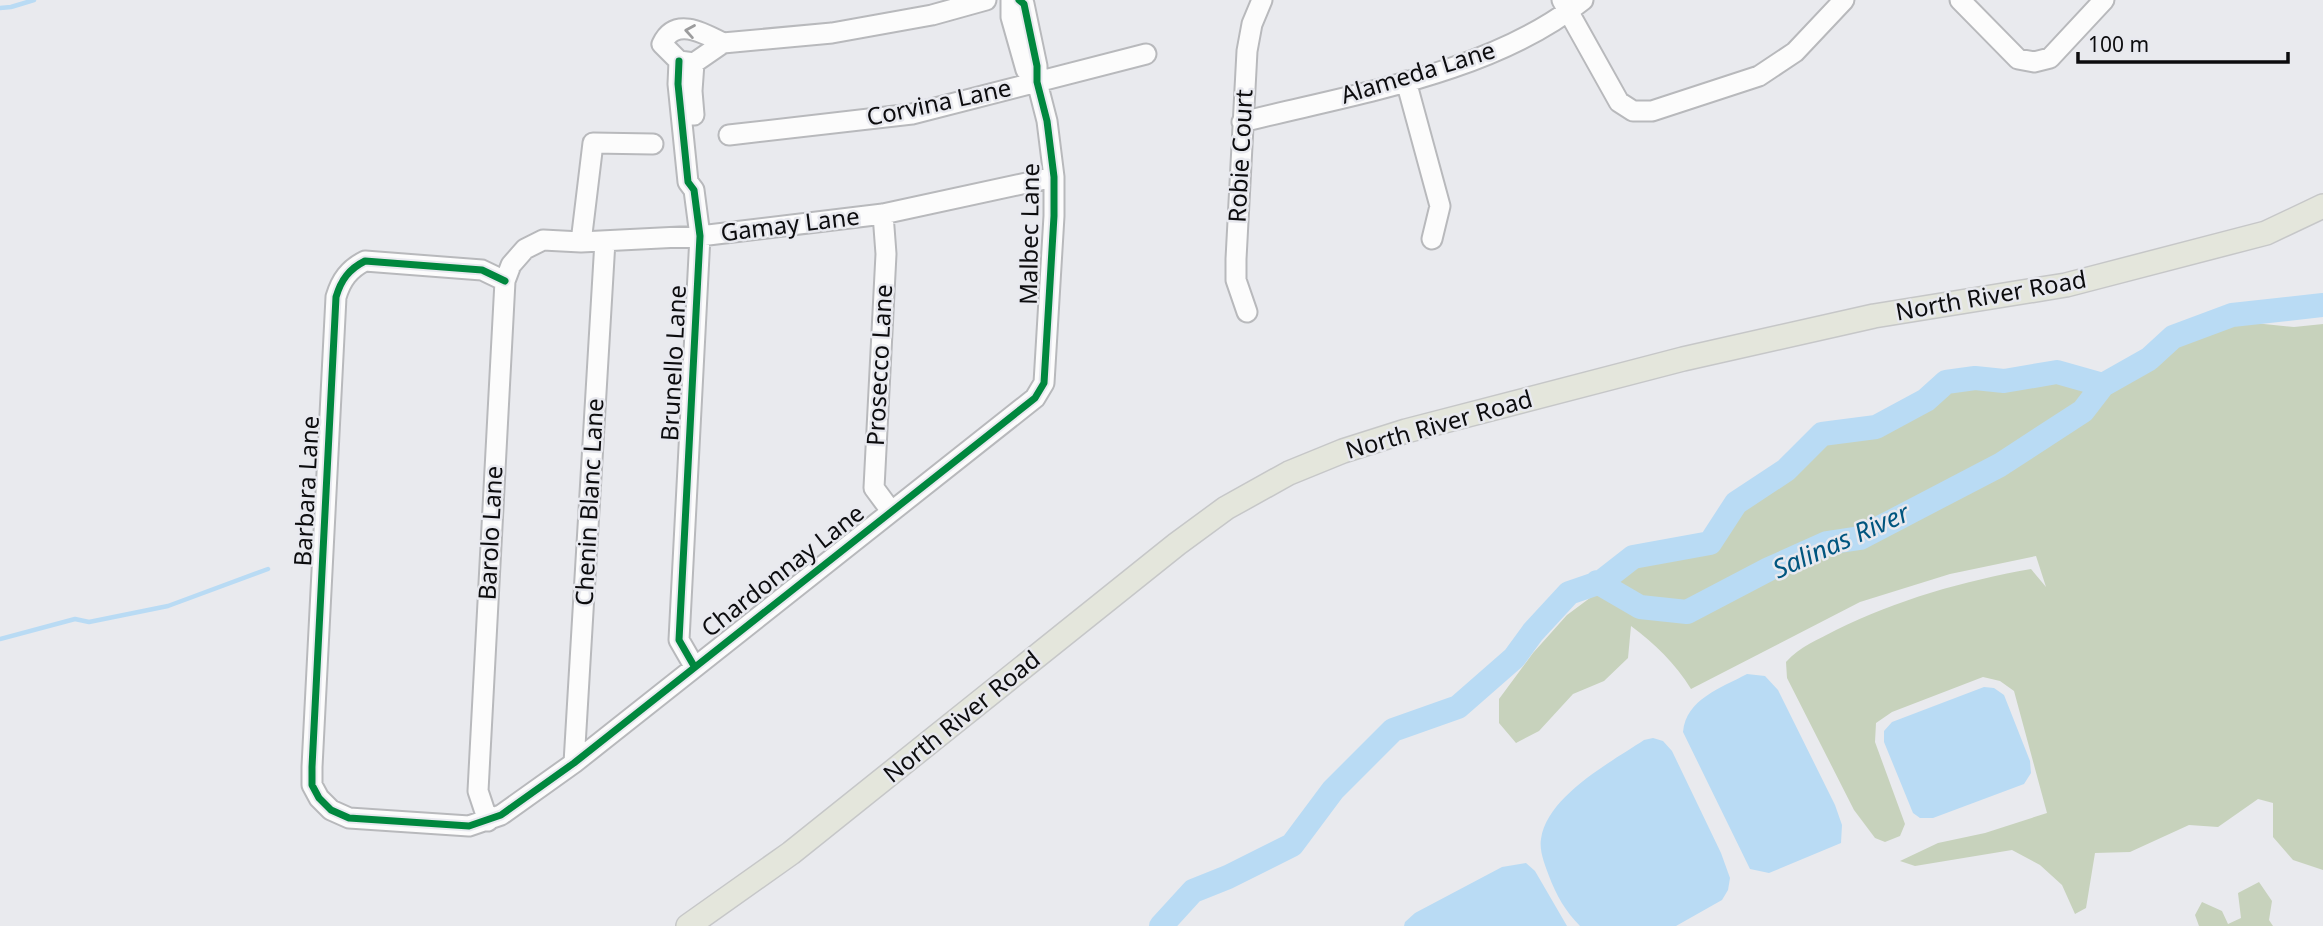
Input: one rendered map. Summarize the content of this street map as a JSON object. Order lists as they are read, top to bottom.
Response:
{
  "streets": {
    "main road": ["North River Road"],
    "street": [
      "Alameda Lane",
      "Corvina Lane",
      "Robie Court",
      "Gamay Lane",
      "Malbec Lane",
      "Brunello Lane",
      "Prosecco Lane",
      "Barbara Lane",
      "Chenin Blanc Lane",
      "Barolo Lane",
      "Chardonnay Lane"
    ]
  },
  "crossings": [
    ["Alameda Lane", "Robie Court"],
    ["Corvina Lane", "Malbec Lane"],
    ["Gamay Lane", "Malbec Lane"],
    ["Gamay Lane", "Brunello Lane"],
    ["Gamay Lane", "Prosecco Lane"],
    ["Gamay Lane", "Chenin Blanc Lane"],
    ["Gamay Lane", "Barolo Lane"],
    ["Malbec Lane", "Chardonnay Lane"],
    ["Brunello Lane", "Chardonnay Lane"],
    ["Prosecco Lane", "Chardonnay Lane"],
    ["Barbara Lane", "Barolo Lane"],
    ["Barbara Lane", "Chardonnay Lane"],
    ["Chenin Blanc Lane", "Chardonnay Lane"],
    ["Barolo Lane", "Chardonnay Lane"]
  ],
  "water": ["Salinas River"],
  "scale_bar": "100 m"
}
